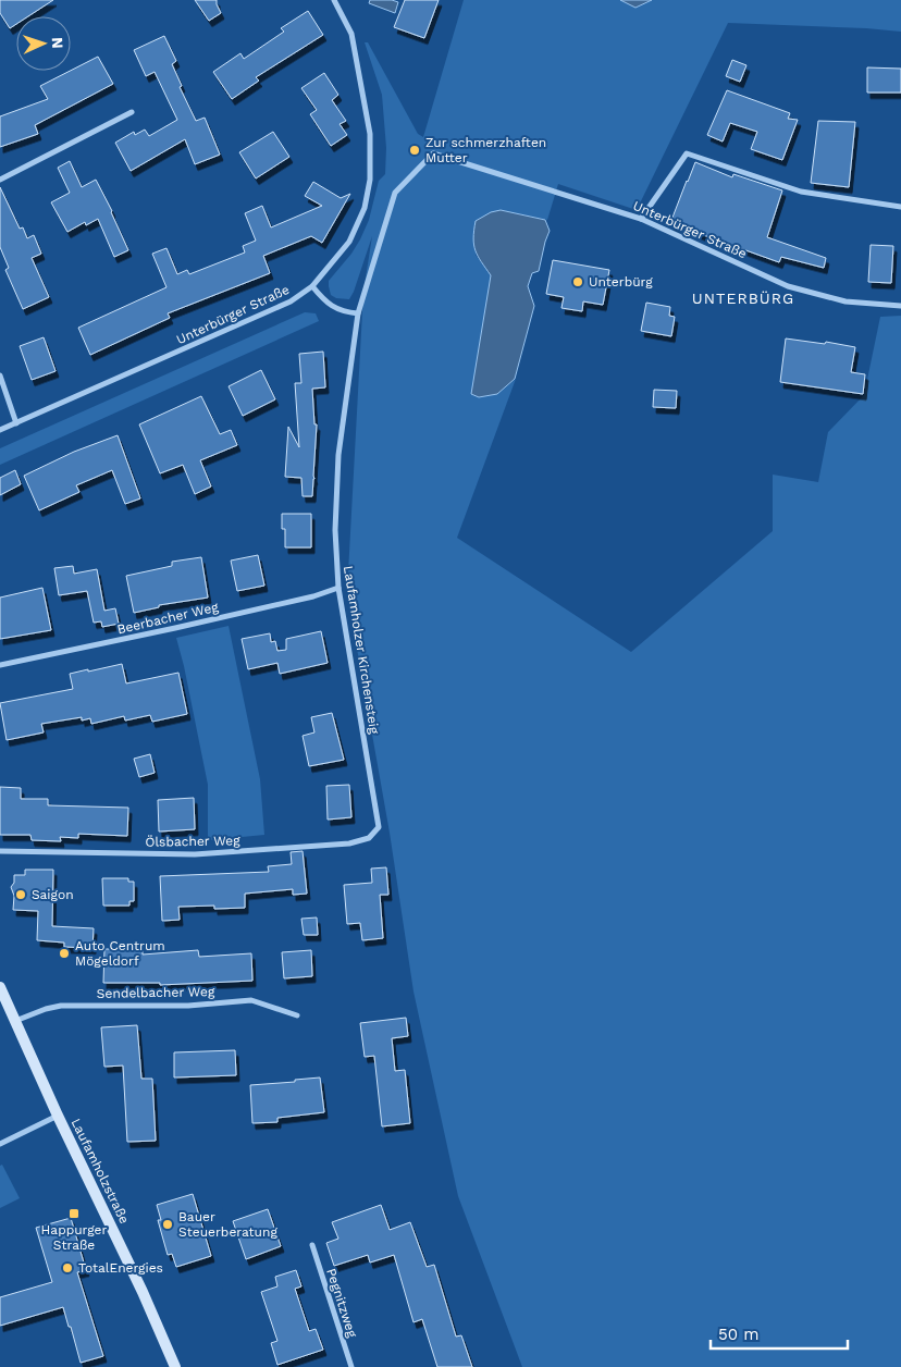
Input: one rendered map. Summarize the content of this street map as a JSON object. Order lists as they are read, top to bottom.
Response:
{
  "streets": {
    "main road": ["Laufamholzstraße"],
    "street": [
      "Unterbürger Straße",
      "Beerbacher Weg",
      "Laufamholzer Kirchensteig",
      "Ölsbacher Weg",
      "Sendelbacher Weg",
      "Pegnitzweg"
    ]
  },
  "crossings": [
    ["Unterbürger Straße", "Laufamholzer Kirchensteig"],
    ["Beerbacher Weg", "Laufamholzer Kirchensteig"],
    ["Laufamholzer Kirchensteig", "Ölsbacher Weg"],
    ["Sendelbacher Weg", "Laufamholzstraße"]
  ],
  "districts": ["UNTERBÜRG"],
  "places": {
    "other": [
      "Zur schmerzhaften Mutter",
      "Unterbürg",
      "Saigon",
      "Auto Centrum Mögeldorf",
      "Bauer Steuerberatung",
      "TotalEnergies"
    ],
    "transit": ["Happurger Straße"]
  },
  "scale_bar": "50 m",
  "north": "right"
}
